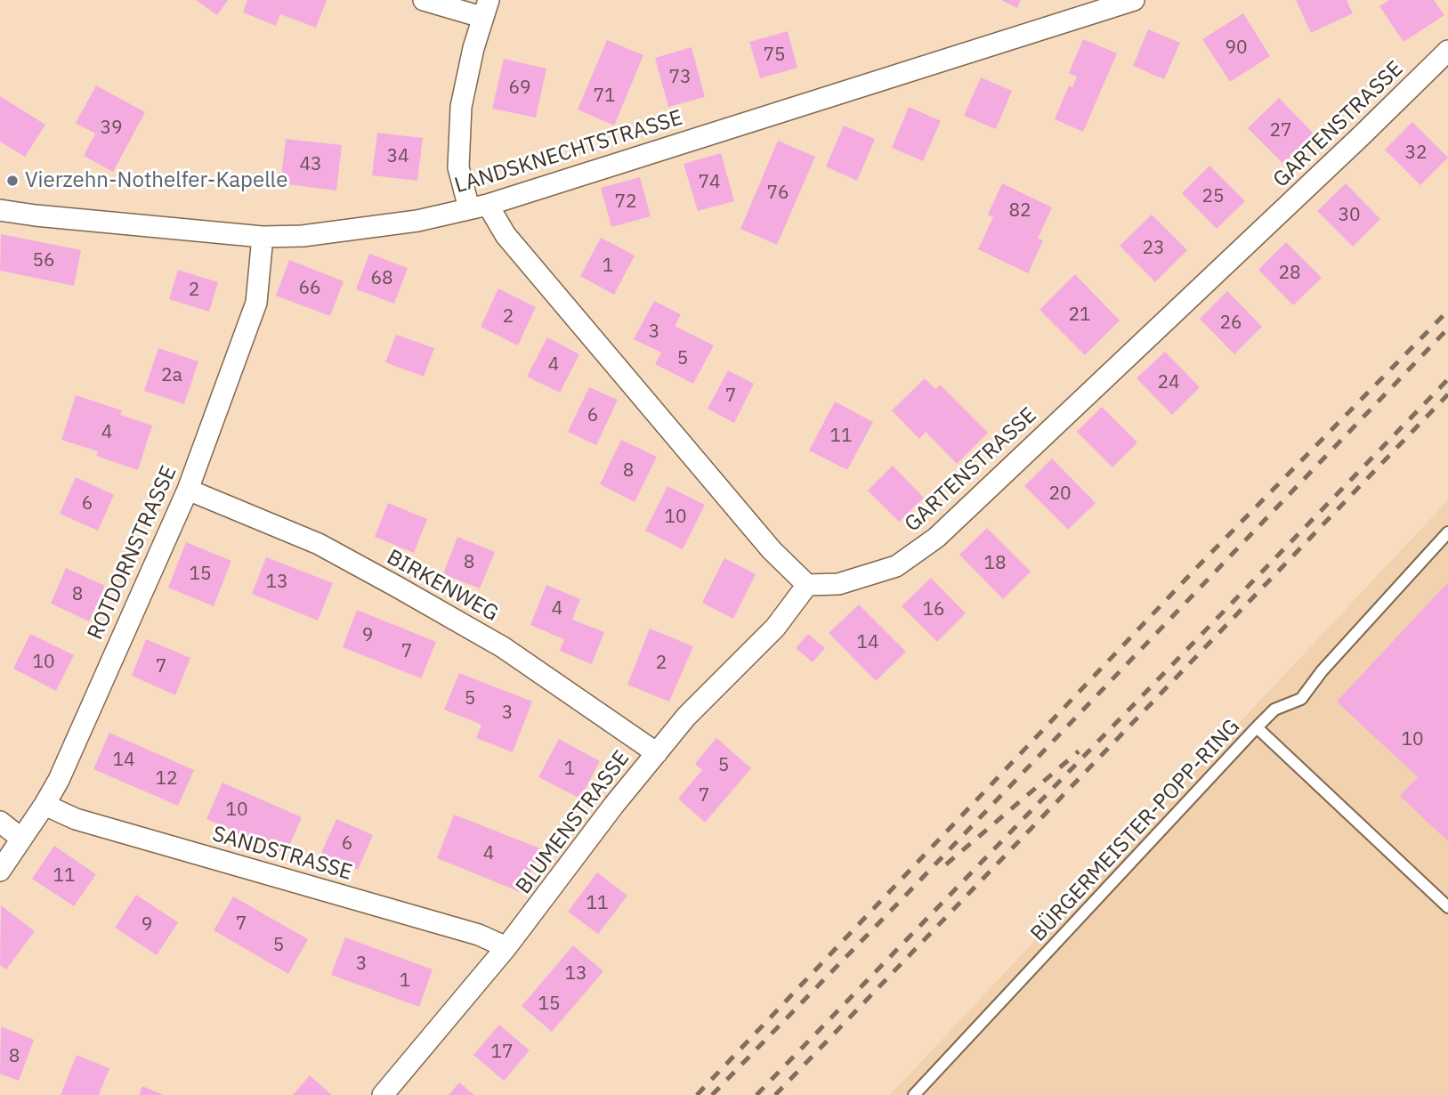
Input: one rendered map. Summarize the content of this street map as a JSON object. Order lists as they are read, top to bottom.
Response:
{
  "streets": {
    "street": [
      "GARTENSTRASSE",
      "LANDSKNECHTSTRASSE",
      "ROTDORNSTRASSE",
      "BIRKENWEG",
      "BLUMENSTRASSE",
      "SANDSTRASSE"
    ],
    "lane": ["BÜRGERMEISTER-POPP-RING"]
  },
  "crossings": [
    ["GARTENSTRASSE", "BLUMENSTRASSE"],
    ["LANDSKNECHTSTRASSE", "ROTDORNSTRASSE"],
    ["ROTDORNSTRASSE", "BIRKENWEG"],
    ["ROTDORNSTRASSE", "SANDSTRASSE"],
    ["BIRKENWEG", "BLUMENSTRASSE"],
    ["BLUMENSTRASSE", "SANDSTRASSE"]
  ],
  "places": ["Vierzehn-Nothelfer-Kapelle"],
  "house_numbers": [
    "90",
    "75",
    "73",
    "69",
    "71",
    "39",
    "27",
    "32",
    "34",
    "43",
    "74",
    "76",
    "25",
    "72",
    "82",
    "30",
    "23",
    "56",
    "1",
    "28",
    "68",
    "66",
    "2",
    "21",
    "2",
    "26",
    "3",
    "5",
    "4",
    "2a",
    "24",
    "7",
    "6",
    "4",
    "11",
    "8",
    "20",
    "6",
    "10",
    "8",
    "18",
    "15",
    "13",
    "8",
    "4",
    "16",
    "9",
    "14",
    "7",
    "10",
    "2",
    "7",
    "5",
    "3",
    "10",
    "14",
    "5",
    "1",
    "12",
    "7",
    "10",
    "6",
    "4",
    "11",
    "11",
    "7",
    "9",
    "5",
    "3",
    "13",
    "1",
    "15",
    "17",
    "8"
  ]
}
